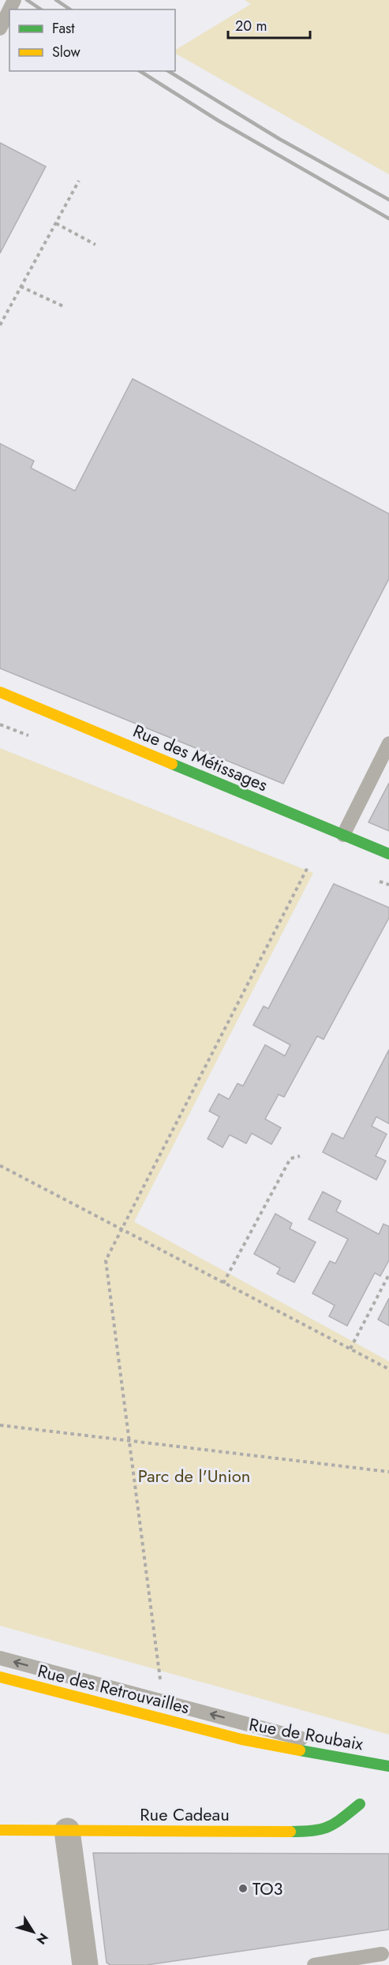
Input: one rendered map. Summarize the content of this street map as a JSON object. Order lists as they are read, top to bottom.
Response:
{
  "streets": {
    "street": [
      "Rue des Métissages",
      "Rue des Retrouvailles",
      "Rue de Roubaix",
      "Rue Cadeau"
    ]
  },
  "crossings": [
    ["Rue des Retrouvailles", "Rue de Roubaix"]
  ],
  "parks": ["Parc de l'Union"],
  "places": ["TO3"],
  "legend": ["Fast", "Slow"],
  "scale_bar": "20 m",
  "north": "bottom right"
}
